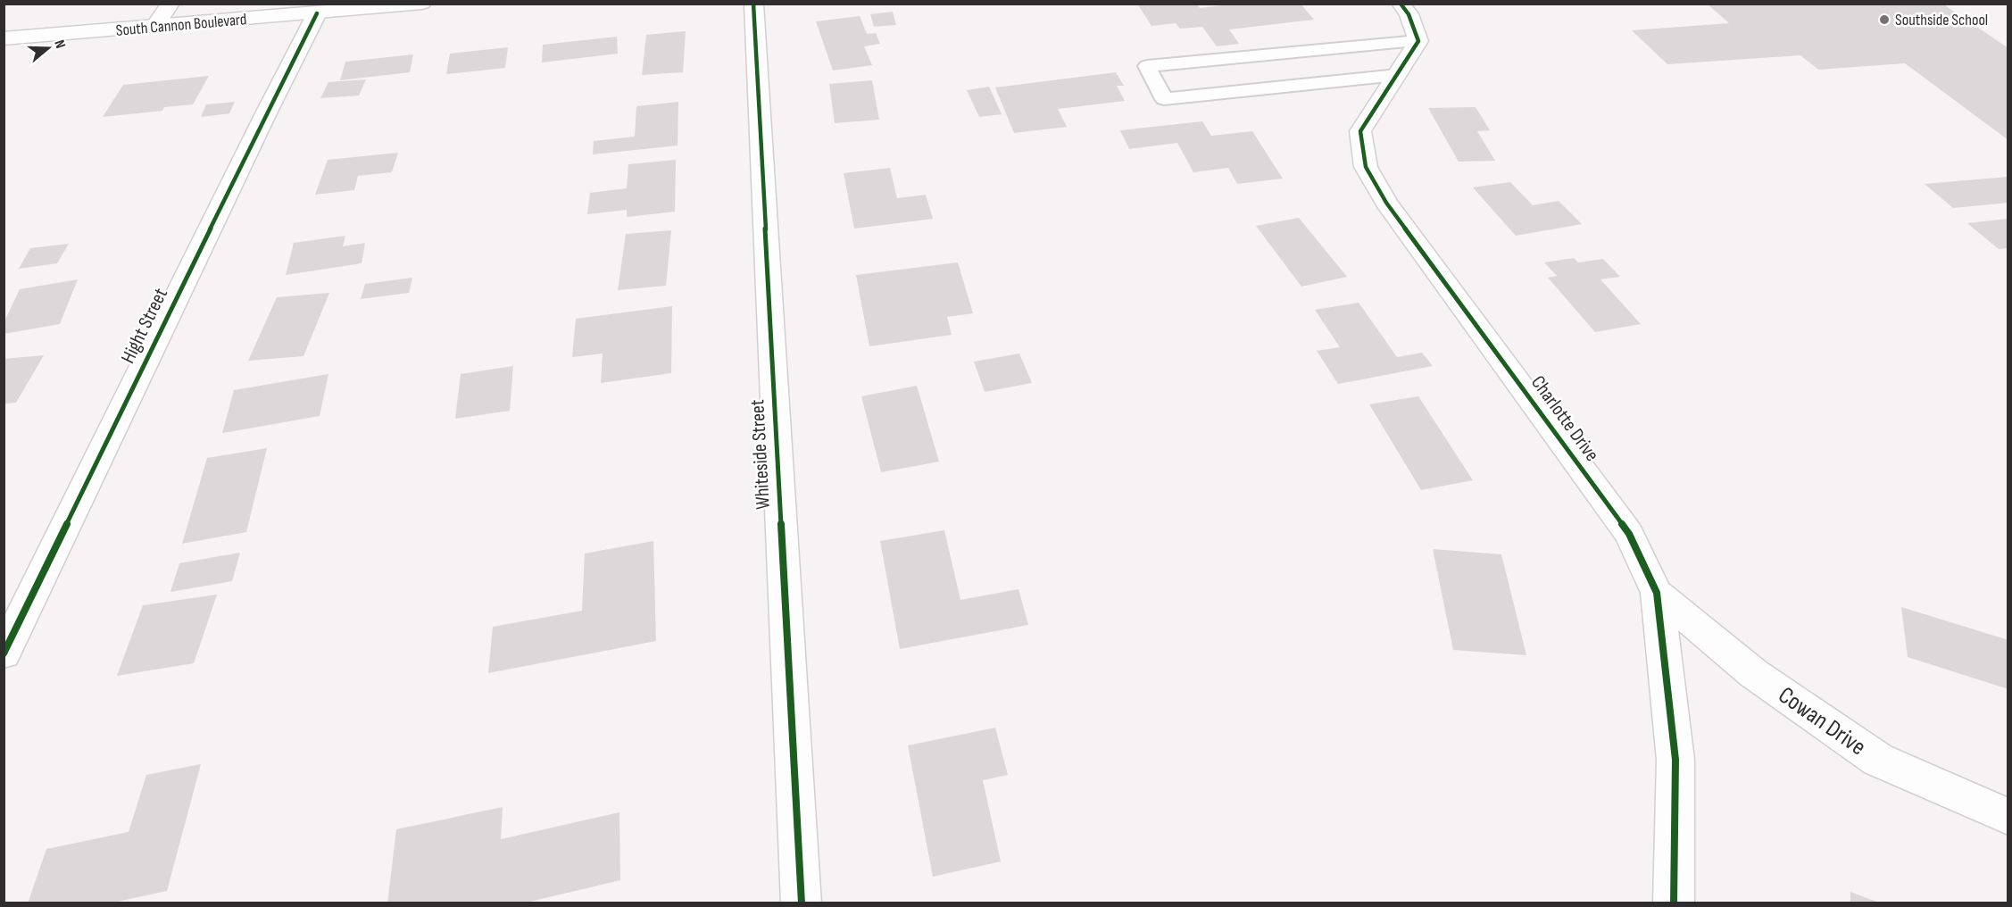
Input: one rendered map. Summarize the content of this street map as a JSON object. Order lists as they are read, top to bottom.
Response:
{
  "streets": {
    "main road": [
      "South Cannon Boulevard",
      "Hight Street",
      "Charlotte Drive",
      "Whiteside Street",
      "Cowan Drive"
    ]
  },
  "crossings": [
    ["South Cannon Boulevard", "Hight Street"],
    ["Charlotte Drive", "Cowan Drive"]
  ],
  "places": ["Southside School"],
  "north": "right"
}
